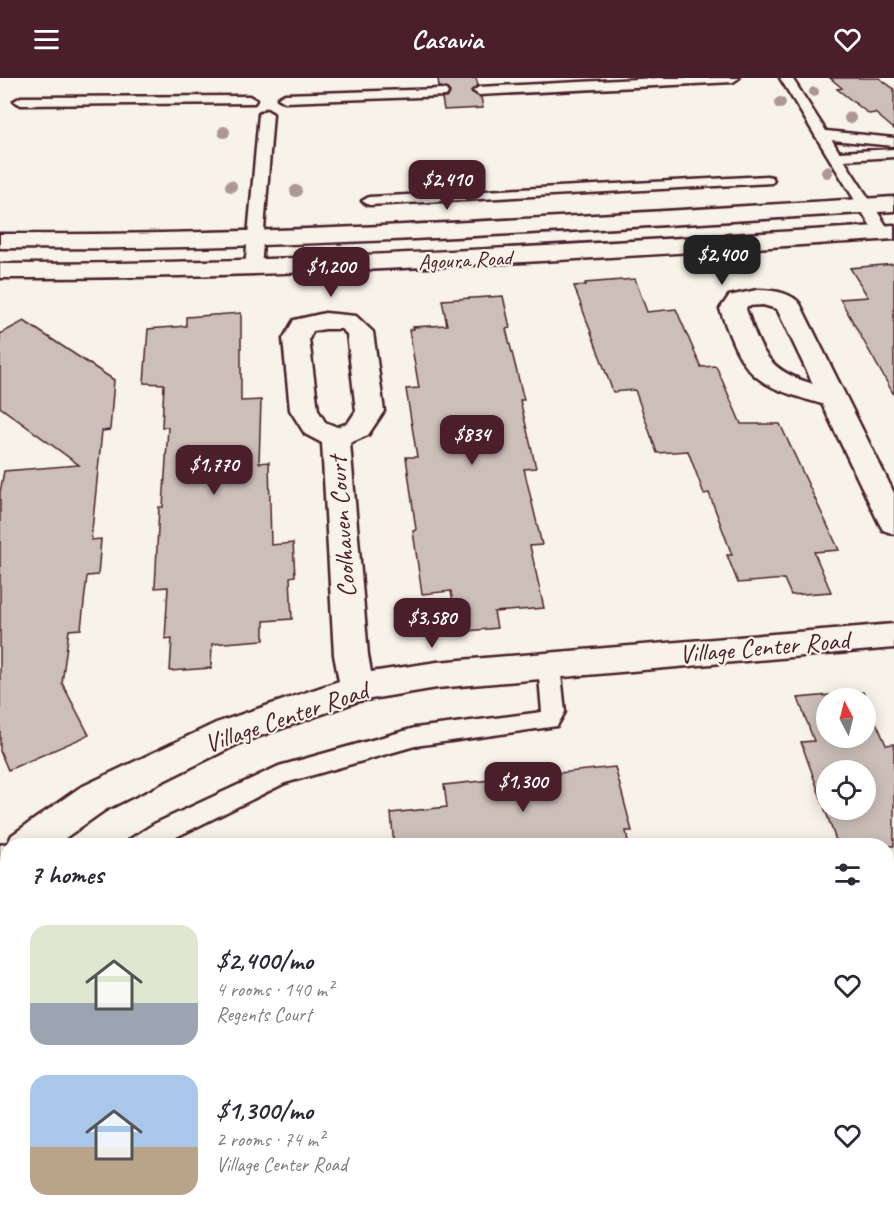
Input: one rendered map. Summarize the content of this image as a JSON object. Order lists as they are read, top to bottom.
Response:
{
  "streets": {
    "main road": ["Agoura Road", "Coolhaven Court", "Village Center Road"]
  },
  "crossings": [
    ["Coolhaven Court", "Village Center Road"]
  ],
  "north": "top",
  "page": {
    "header": "Casavia",
    "price": [
      "$2,410",
      "$2,400",
      "$1,200",
      "$834",
      "$1,770",
      "$3,580",
      "$1,300"
    ],
    "heading": "7 homes",
    "list": [
      {
        "name": "$2,400/mo",
        "note": "4 rooms · 140 m² · Regents Court"
      },
      {
        "name": "$1,300/mo",
        "note": "2 rooms · 74 m² · Village Center Road"
      }
    ]
  }
}
